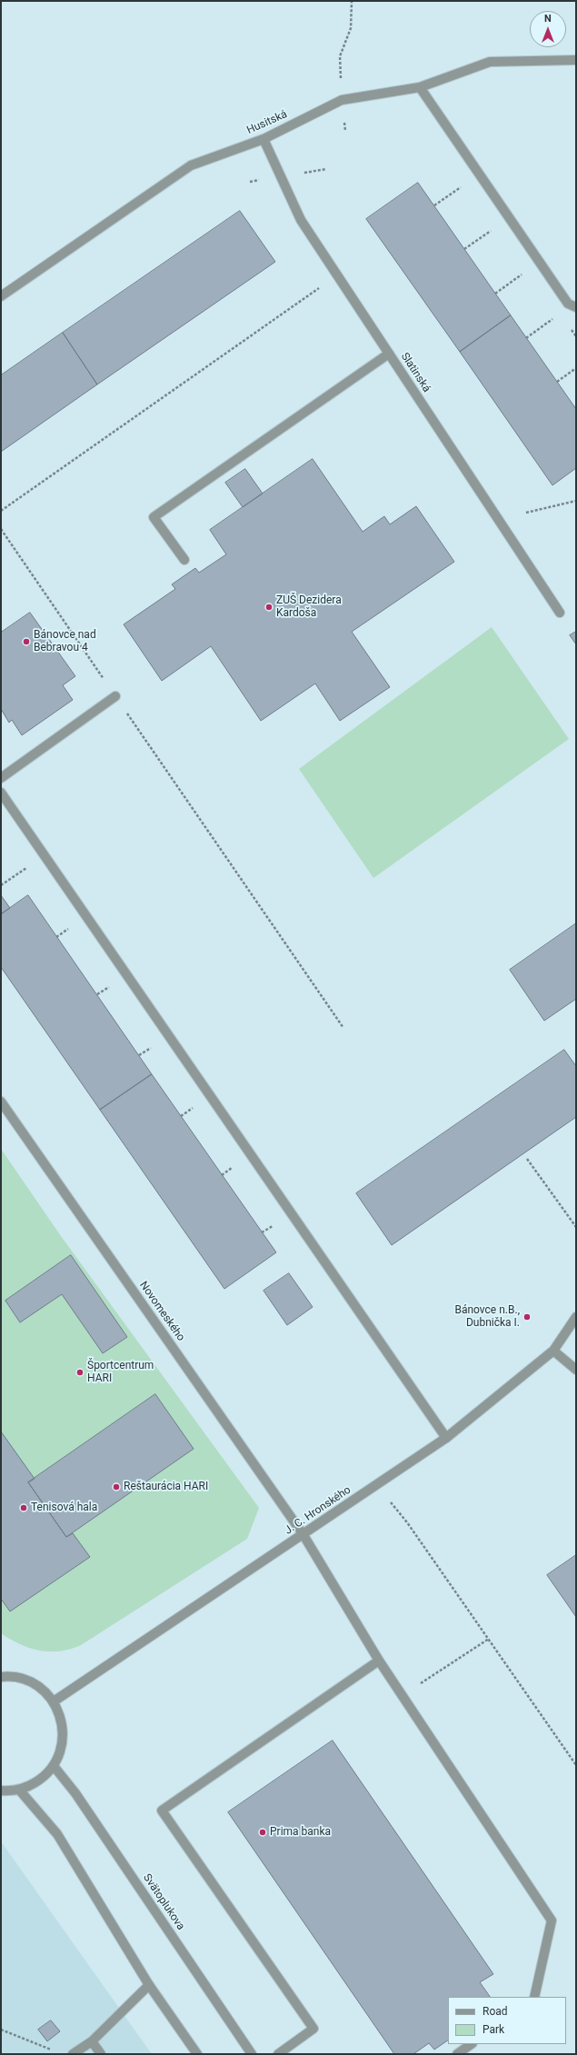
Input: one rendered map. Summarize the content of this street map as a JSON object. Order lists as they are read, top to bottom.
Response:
{
  "streets": {
    "street": [
      "Husitská",
      "Slatinská",
      "Novomeského",
      "J. C. Hronského",
      "Svätoplukova"
    ]
  },
  "crossings": [
    ["Husitská", "Slatinská"],
    ["Novomeského", "J. C. Hronského"]
  ],
  "places": [
    "ZUŠ Dezidera Kardoša",
    "Bánovce nad Bebravou 4",
    "Bánovce n.B., Dubnička I.",
    "Športcentrum HARI",
    "Reštaurácia HARI",
    "Tenisová hala",
    "Prima banka"
  ],
  "legend": ["Road", "Park"],
  "north": "top"
}
